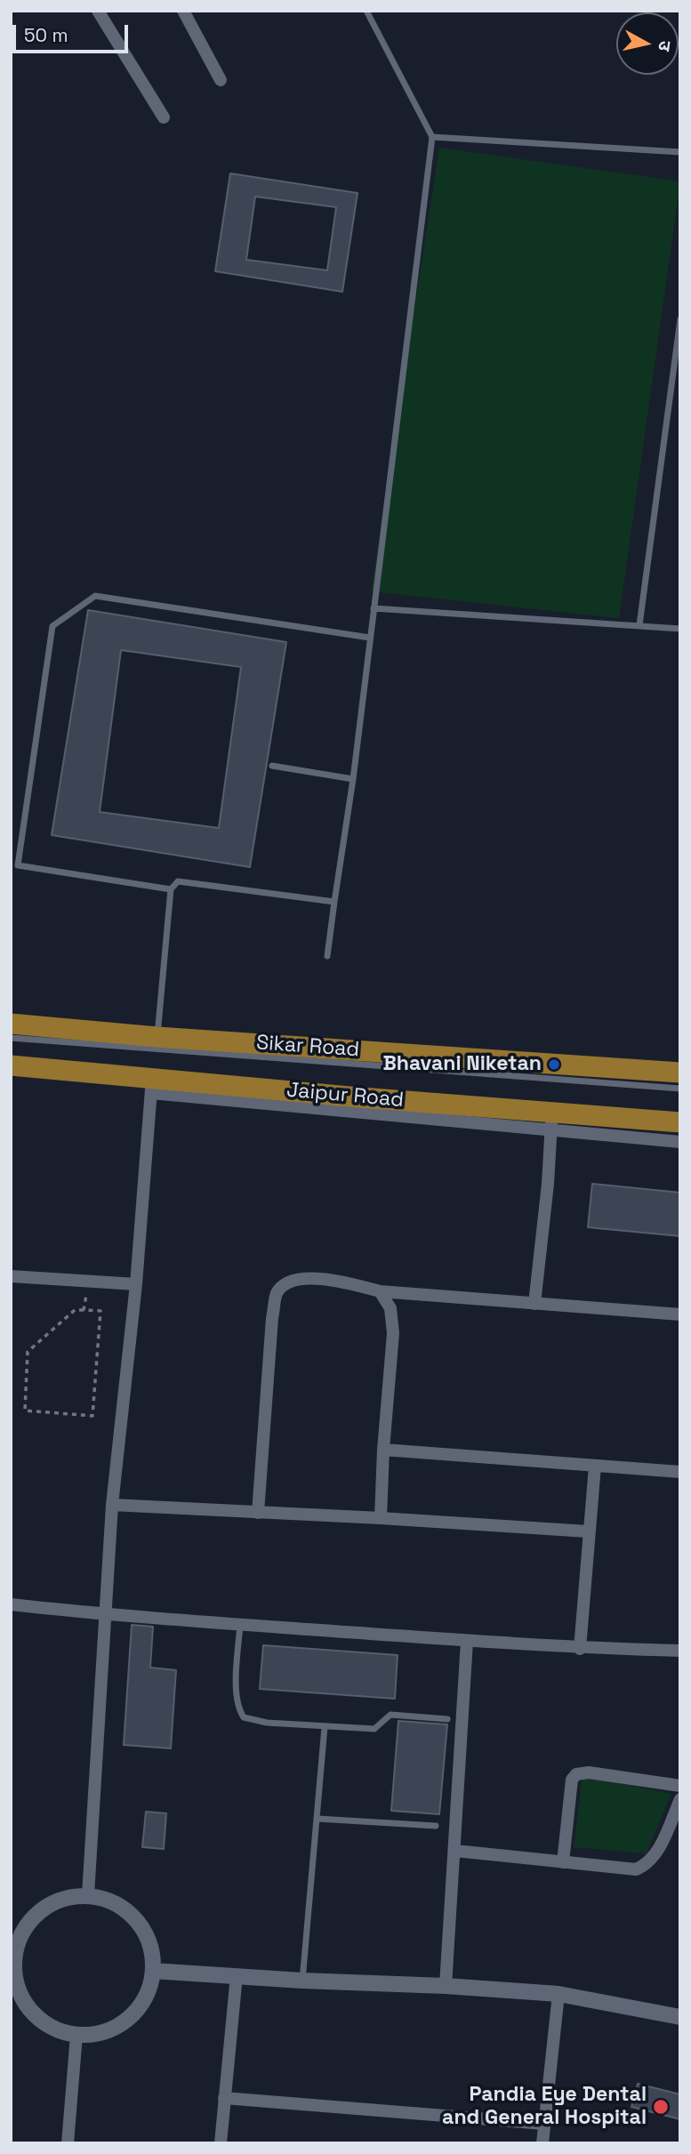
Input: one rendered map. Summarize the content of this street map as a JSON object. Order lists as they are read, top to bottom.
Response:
{
  "streets": {
    "main road": ["Sikar Road", "Jaipur Road"]
  },
  "places": ["Bhavani Niketan", "Pandia Eye Dental and General Hospital"],
  "scale_bar": "50 m",
  "north": "right"
}
